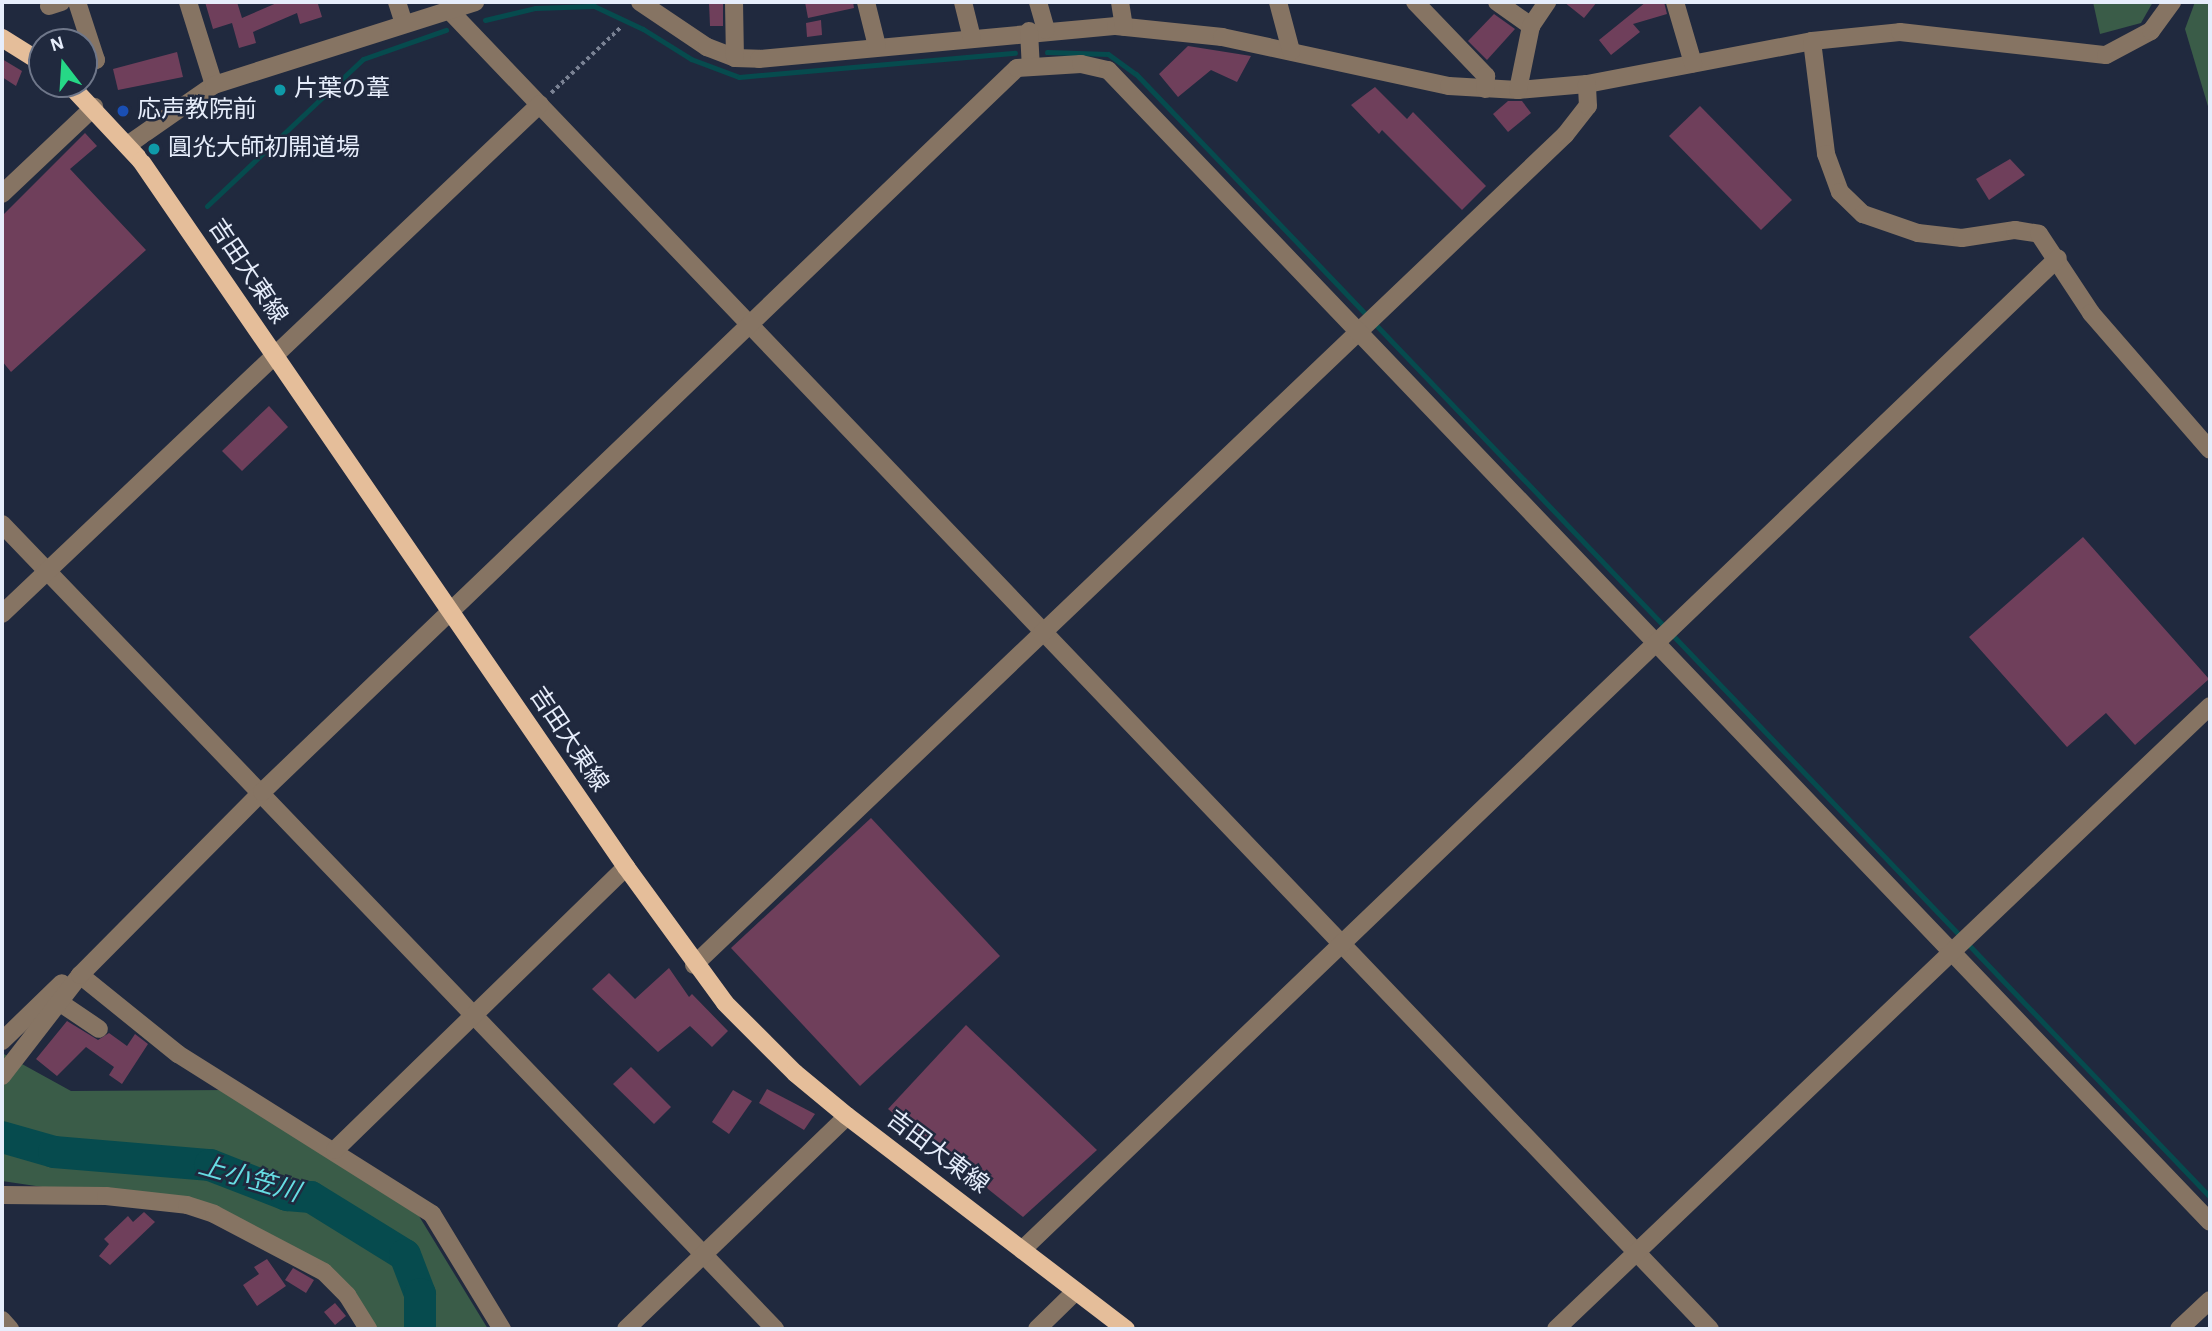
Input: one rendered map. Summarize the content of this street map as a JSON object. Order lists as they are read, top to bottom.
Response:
{
  "streets": {
    "main road": ["吉田大東線"]
  },
  "water": ["上小笠川"],
  "places": ["片葉の葦", "応声教院前", "圓灮大師初開道場"],
  "north": "top"
}
